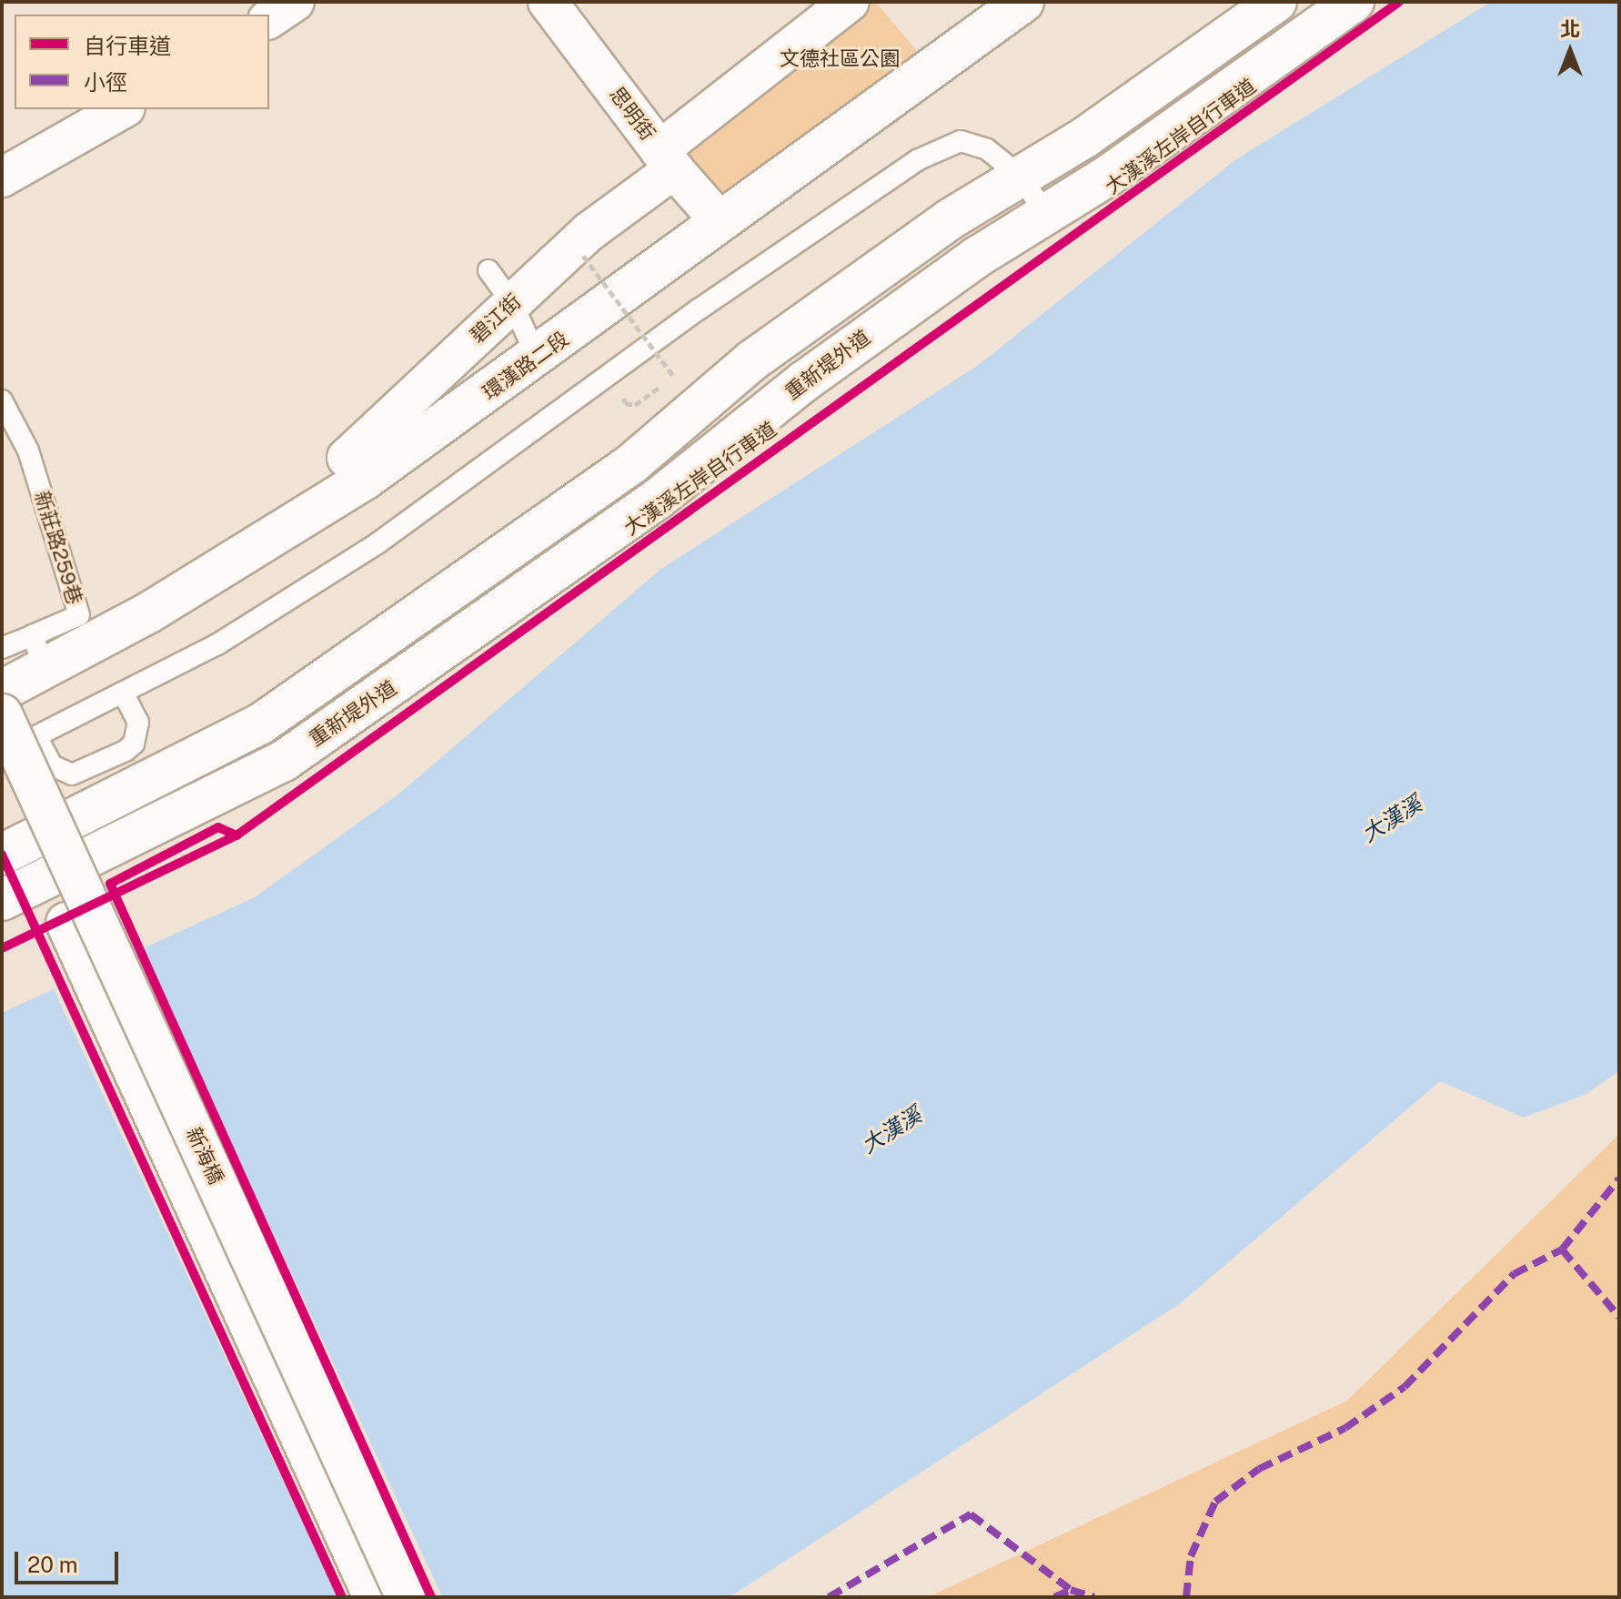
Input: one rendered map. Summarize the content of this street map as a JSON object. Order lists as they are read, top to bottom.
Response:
{
  "streets": {
    "street": [
      "思明街",
      "碧江街",
      "重新堤外道",
      "環漢路二段",
      "新海橋"
    ],
    "lane": ["新莊路259巷"],
    "cycle path": ["大漢溪左岸自行車道"]
  },
  "crossings": [
    ["思明街", "碧江街"],
    ["思明街", "環漢路二段"],
    ["碧江街", "環漢路二段"],
    ["環漢路二段", "新莊路259巷"]
  ],
  "water": ["大漢溪"],
  "parks": ["文德社區公園"],
  "legend": ["自行車道", "小徑"],
  "scale_bar": "20 m",
  "north": "top"
}
